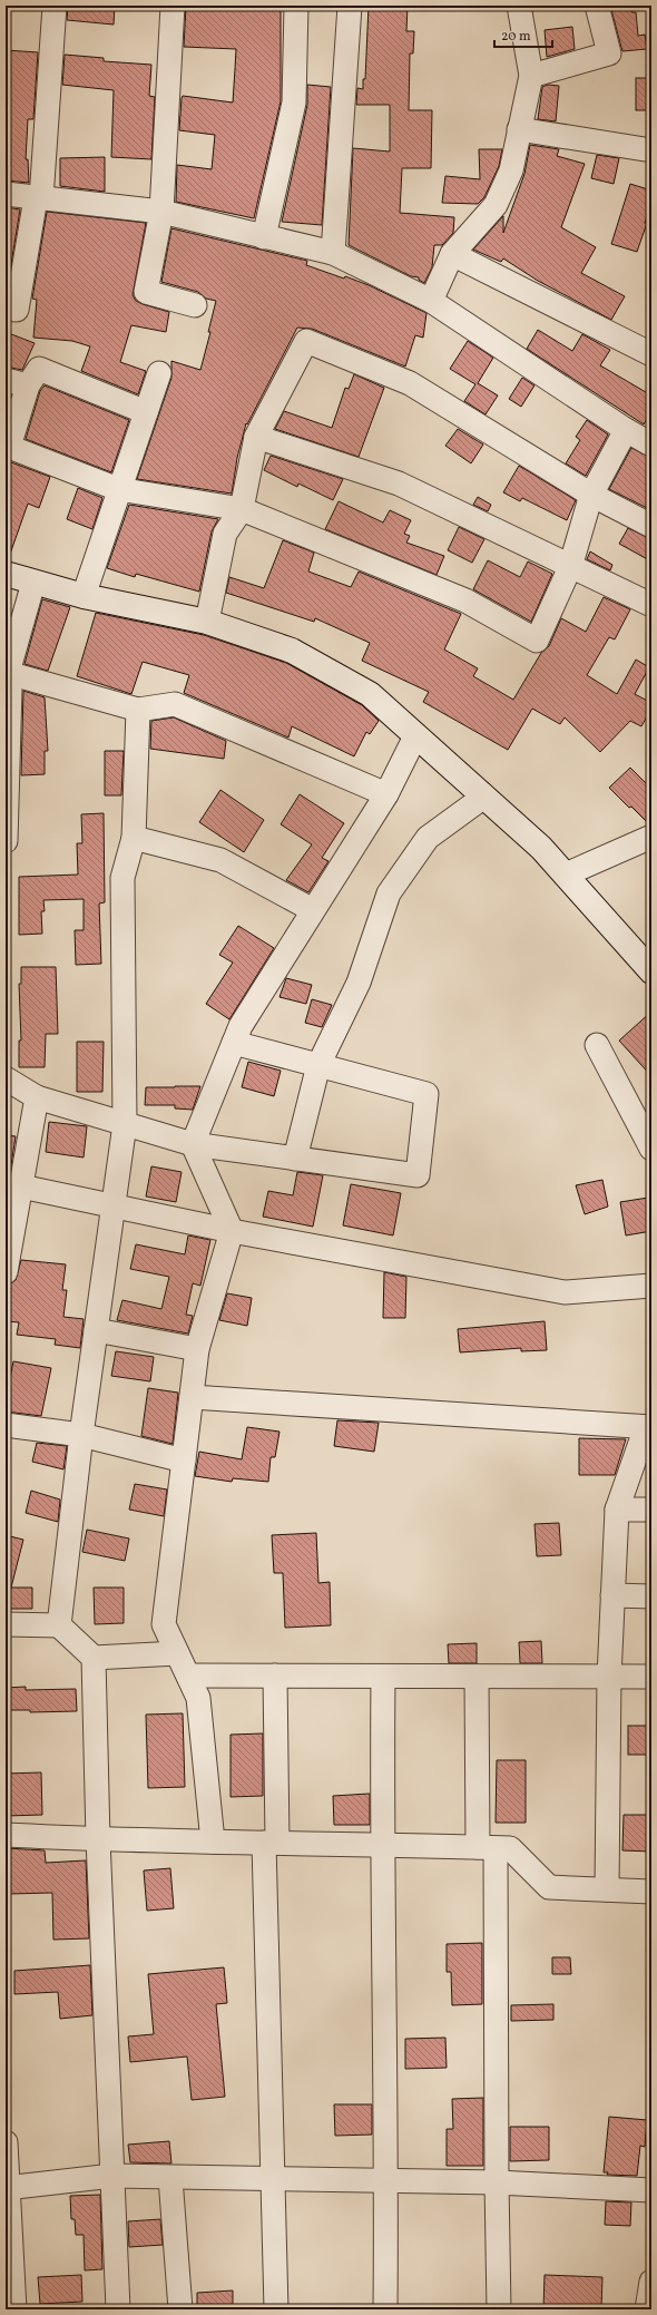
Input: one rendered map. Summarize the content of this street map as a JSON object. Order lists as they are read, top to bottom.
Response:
{
  "scale_bar": "20 m"
}
